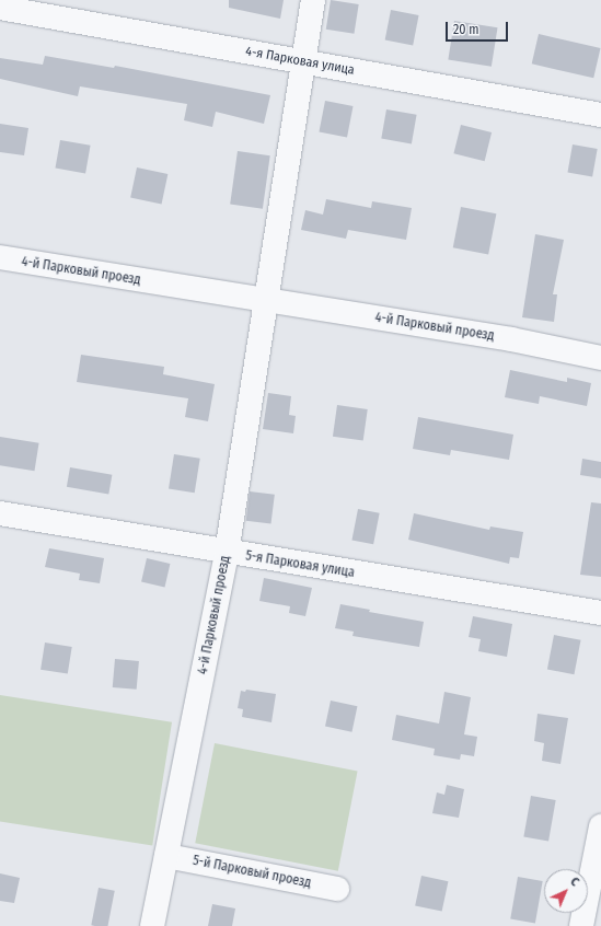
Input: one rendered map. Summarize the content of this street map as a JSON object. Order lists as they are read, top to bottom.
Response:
{
  "streets": {
    "street": [
      "4-я Парковая улица",
      "4-й Парковый проезд",
      "5-я Парковая улица",
      "5-й Парковый проезд"
    ]
  },
  "crossings": [
    ["4-я Парковая улица", "4-й Парковый проезд"],
    ["4-й Парковый проезд", "5-я Парковая улица"],
    ["4-й Парковый проезд", "5-й Парковый проезд"]
  ],
  "scale_bar": "20 m",
  "north": "top right"
}
